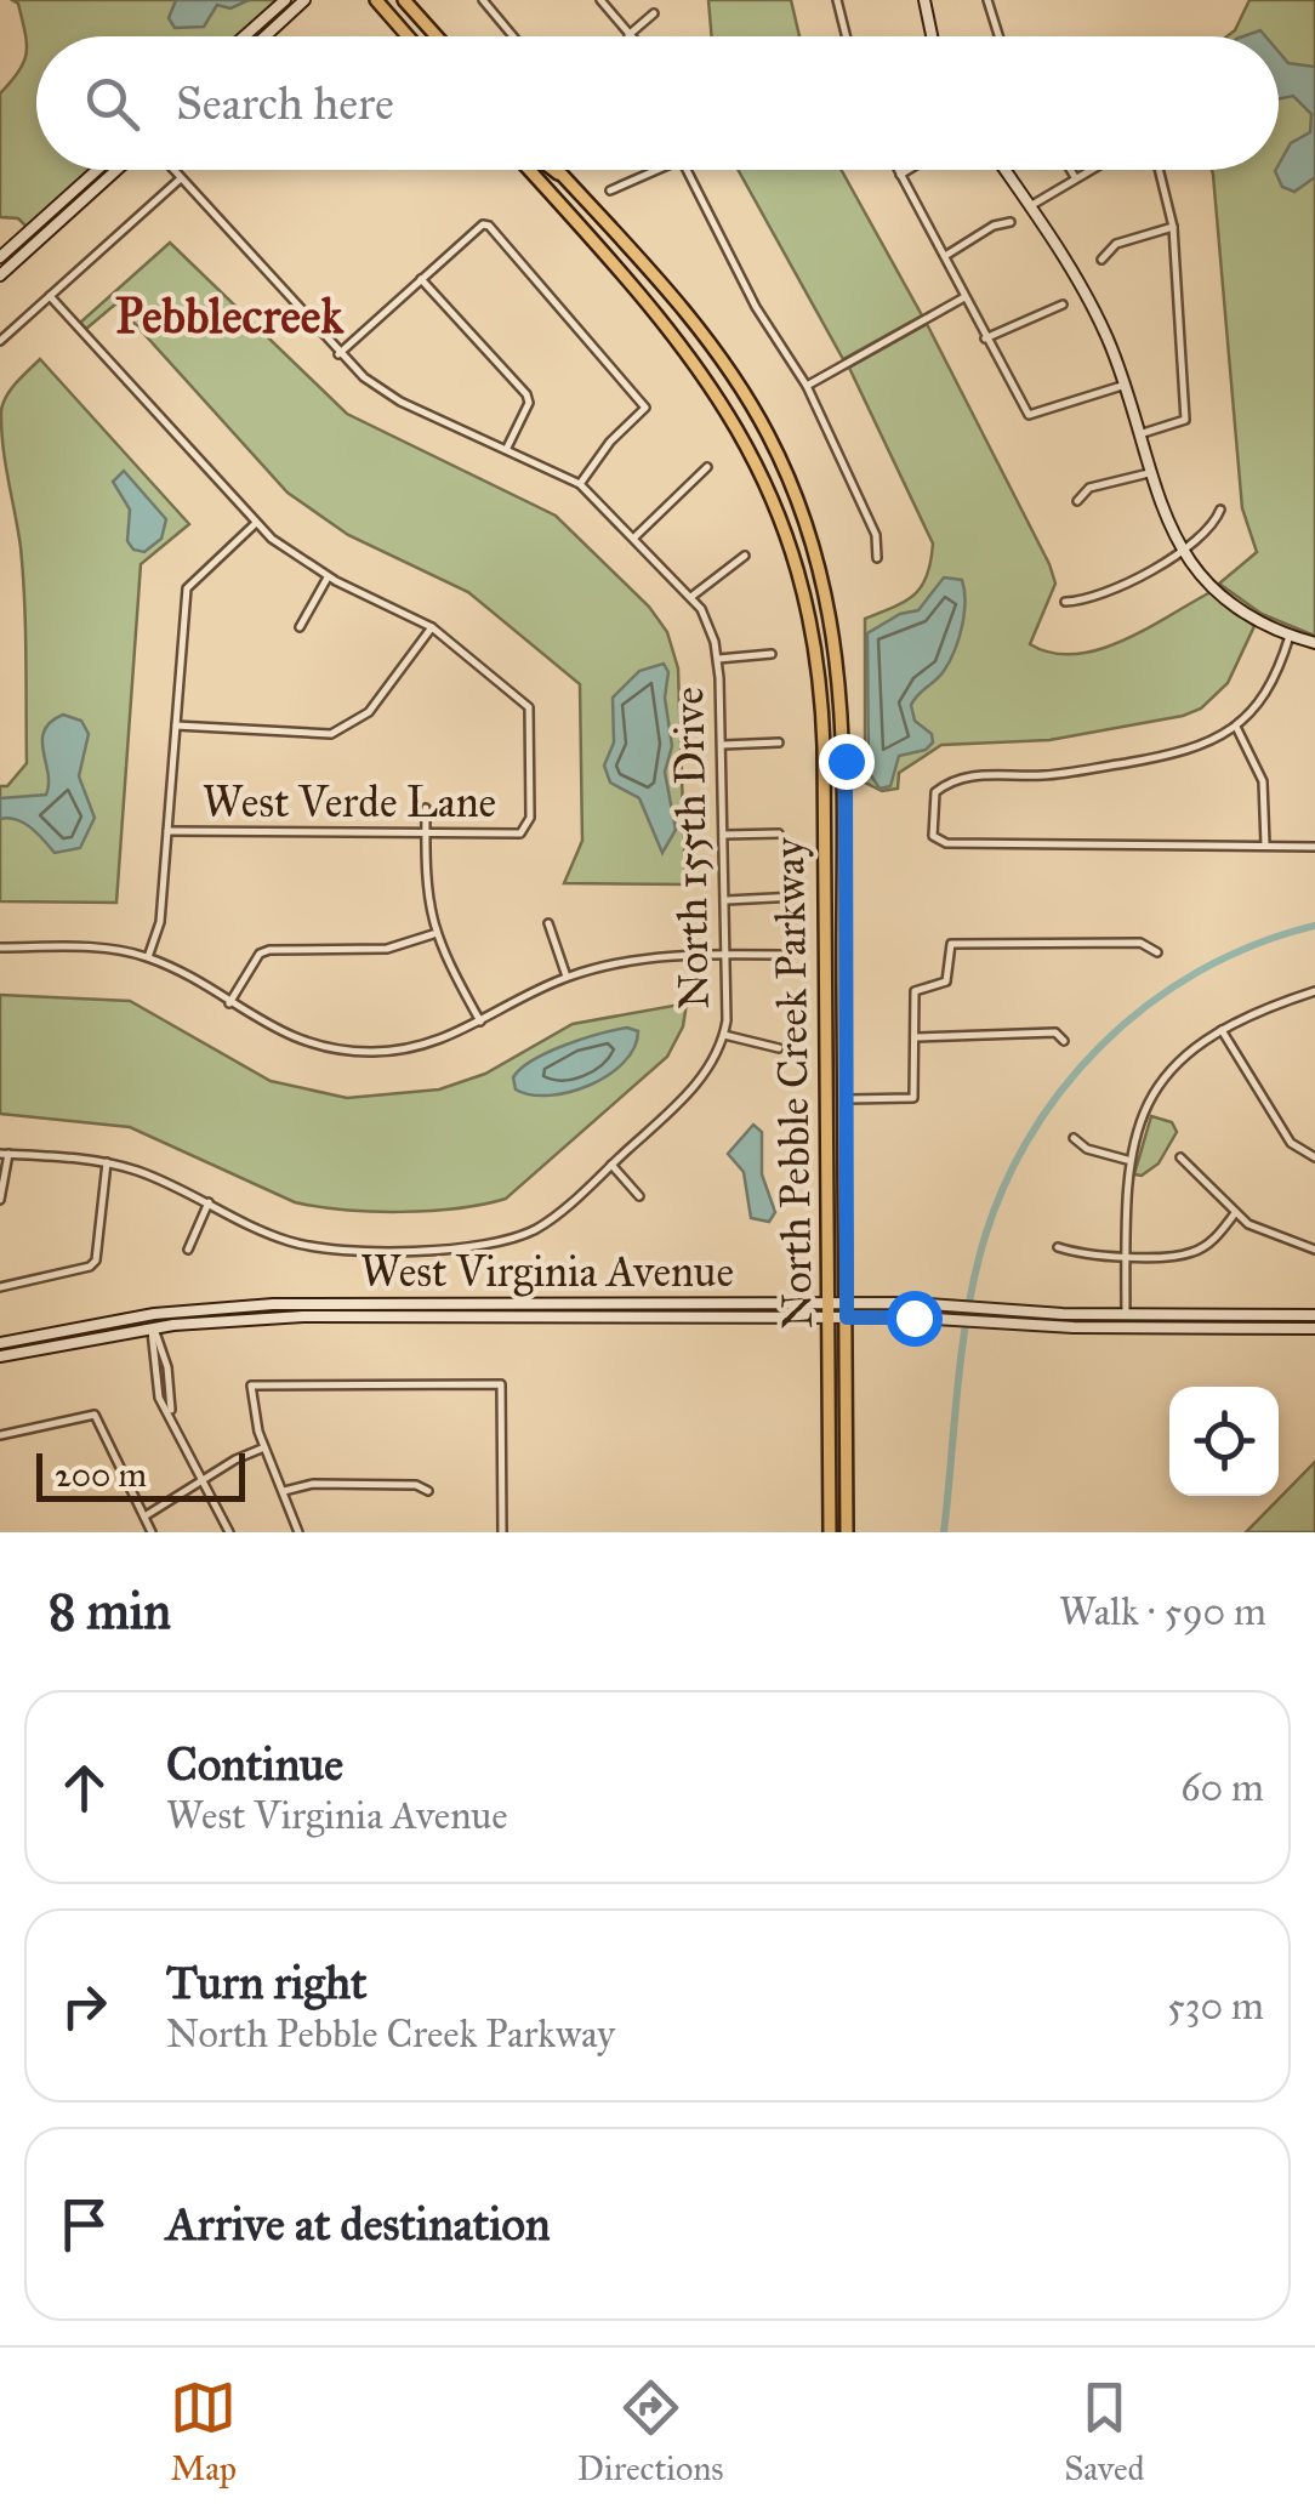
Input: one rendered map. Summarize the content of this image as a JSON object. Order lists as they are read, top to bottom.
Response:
{
  "streets": {
    "main road": ["North Pebble Creek Parkway", "West Virginia Avenue"],
    "street": ["West Verde Lane", "North 155th Drive"]
  },
  "crossings": [
    ["North Pebble Creek Parkway", "West Virginia Avenue"]
  ],
  "districts": ["Pebblecreek"],
  "scale_bar": "200 m",
  "page": {
    "search": "Search here",
    "scale": "200 m",
    "heading": ["8 min", "Walk · 590 m"],
    "list": [
      ["Continue", "West Virginia Avenue", "60 m"],
      ["Turn right", "North Pebble Creek Parkway", "530 m"],
      "Arrive at destination"
    ],
    "nav": ["Map", "Directions", "Saved"]
  }
}
